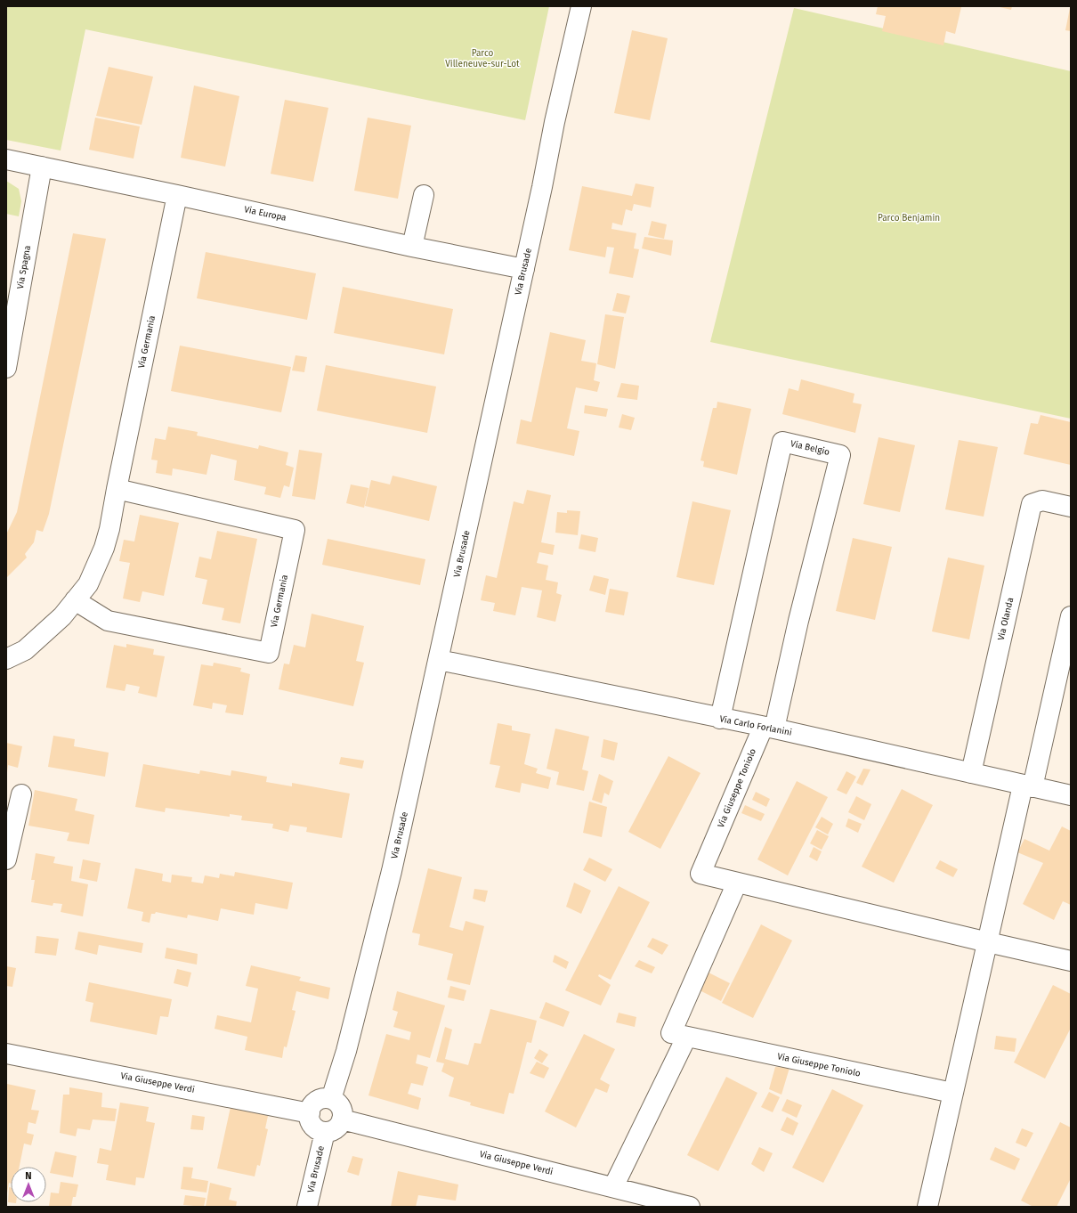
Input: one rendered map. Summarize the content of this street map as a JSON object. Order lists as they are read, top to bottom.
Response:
{
  "streets": {
    "street": [
      "Via Europa",
      "Via Spagna",
      "Via Brusade",
      "Via Germania",
      "Via Belgio",
      "Via Olanda",
      "Via Carlo Forlanini",
      "Via Giuseppe Toniolo",
      "Via Giuseppe Verdi"
    ]
  },
  "crossings": [
    ["Via Europa", "Via Spagna"],
    ["Via Europa", "Via Brusade"],
    ["Via Europa", "Via Germania"],
    ["Via Brusade", "Via Carlo Forlanini"],
    ["Via Brusade", "Via Giuseppe Verdi"],
    ["Via Belgio", "Via Carlo Forlanini"],
    ["Via Belgio", "Via Giuseppe Toniolo"],
    ["Via Olanda", "Via Carlo Forlanini"],
    ["Via Carlo Forlanini", "Via Giuseppe Toniolo"]
  ],
  "parks": ["Parco Villeneuve-sur-Lot", "Parco Benjamin"],
  "north": "top"
}
